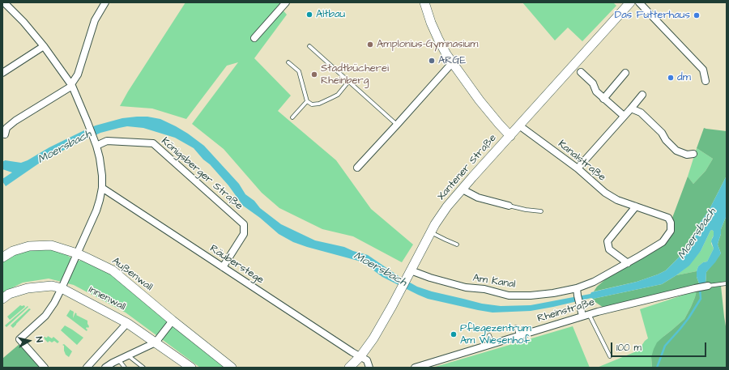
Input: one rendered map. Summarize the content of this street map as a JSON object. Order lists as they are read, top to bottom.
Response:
{
  "streets": {
    "street": [
      "Kanalstraße",
      "Xantener Straße",
      "Königsberger Straße",
      "Räuberstege",
      "Außenwall",
      "Am Kanal",
      "Innenwall",
      "Rheinstraße"
    ]
  },
  "crossings": [
    ["Kanalstraße", "Xantener Straße"],
    ["Kanalstraße", "Am Kanal"],
    ["Xantener Straße", "Räuberstege"],
    ["Xantener Straße", "Am Kanal"],
    ["Königsberger Straße", "Räuberstege"]
  ],
  "water": ["Moersbach"],
  "places": [
    "Altbau",
    "Das Futterhaus",
    "Amplonius-Gymnasium",
    "ARGE",
    "Stadtbücherei Rheinberg",
    "dm",
    "Pflegezentrum Am Wiesenhof"
  ],
  "scale_bar": "100 m",
  "north": "right"
}
